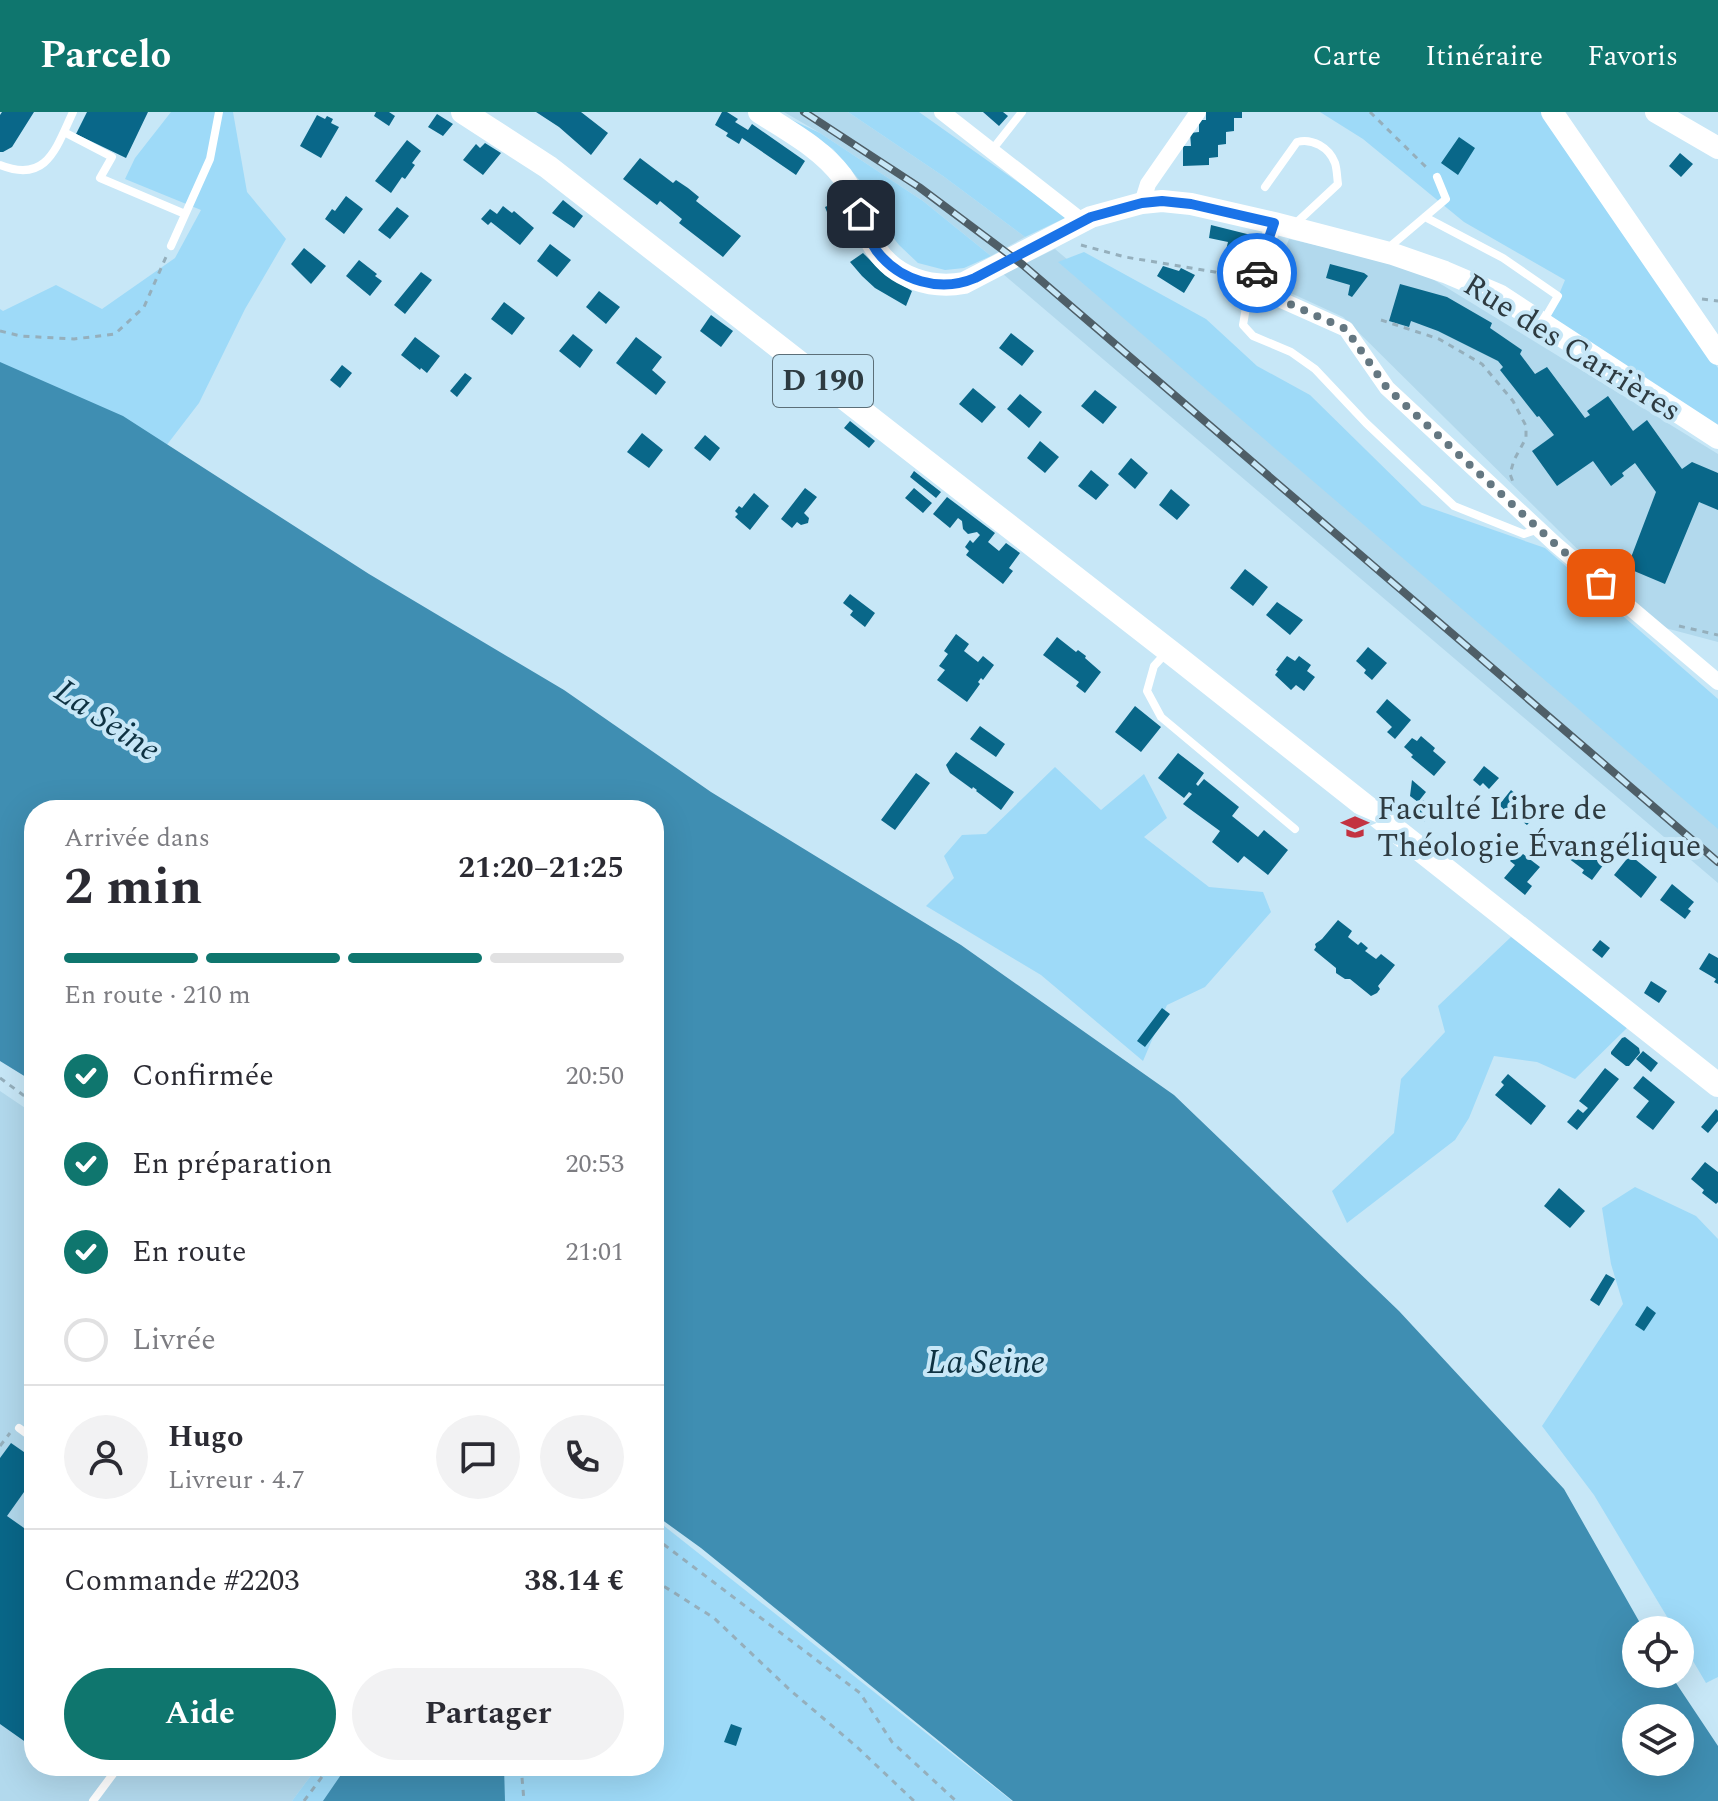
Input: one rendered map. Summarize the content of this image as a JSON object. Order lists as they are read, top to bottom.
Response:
{
  "streets": {
    "main road": ["D 190"],
    "street": ["Rue des Carrières"]
  },
  "water": ["La Seine"],
  "places": {
    "school or university": ["Faculté Libre de Théologie Évangélique"]
  },
  "page": {
    "header": "Parcelo",
    "nav": ["Carte", "Itinéraire", "Favoris"],
    "heading": ["2 min", "Arrivée dans", "21:20–21:25"],
    "panel": [
      "Hugo",
      "Livreur · 4.7",
      "Commande #2203",
      "38.14 €"
    ],
    "bar": "En route · 210 m",
    "list": [
      ["Confirmée", "20:50"],
      ["En préparation", "20:53"],
      ["En route", "21:01"],
      "Livrée"
    ],
    "buttons": ["Aide", "Partager"]
  }
}
